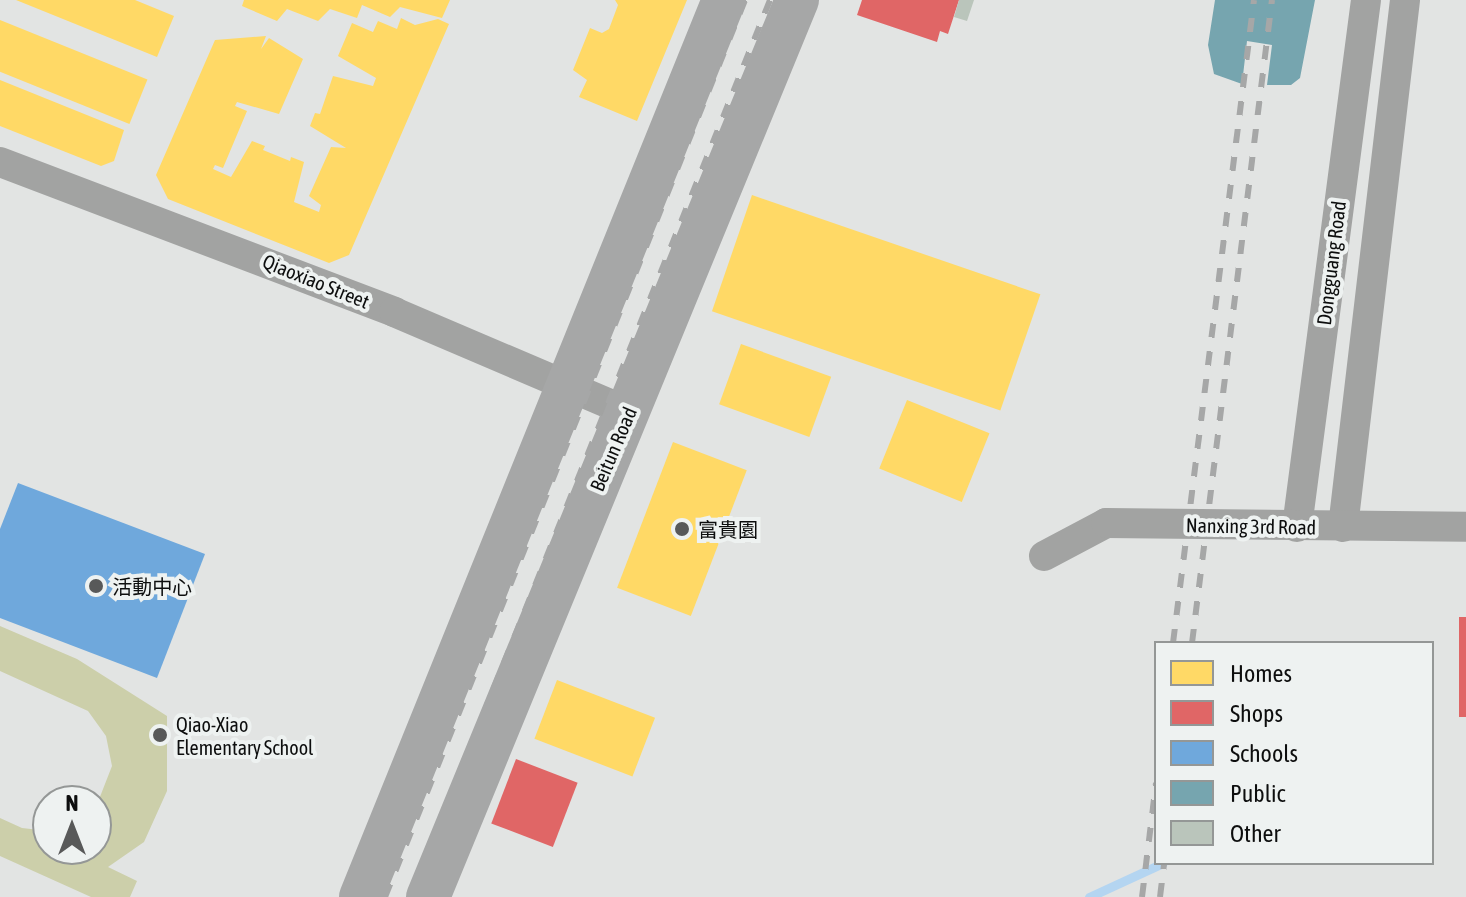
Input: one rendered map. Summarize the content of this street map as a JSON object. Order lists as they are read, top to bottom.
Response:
{
  "streets": {
    "main road": ["Beitun Road"],
    "street": ["Dongguang Road", "Qiaoxiao Street", "Nanxing 3rd Road"]
  },
  "crossings": [
    ["Dongguang Road", "Nanxing 3rd Road"],
    ["Qiaoxiao Street", "Beitun Road"]
  ],
  "places": ["富貴園", "活動中心", "Qiao-Xiao Elementary School"],
  "legend": [
    "Homes",
    "Shops",
    "Schools",
    "Public",
    "Other"
  ],
  "north": "top"
}
